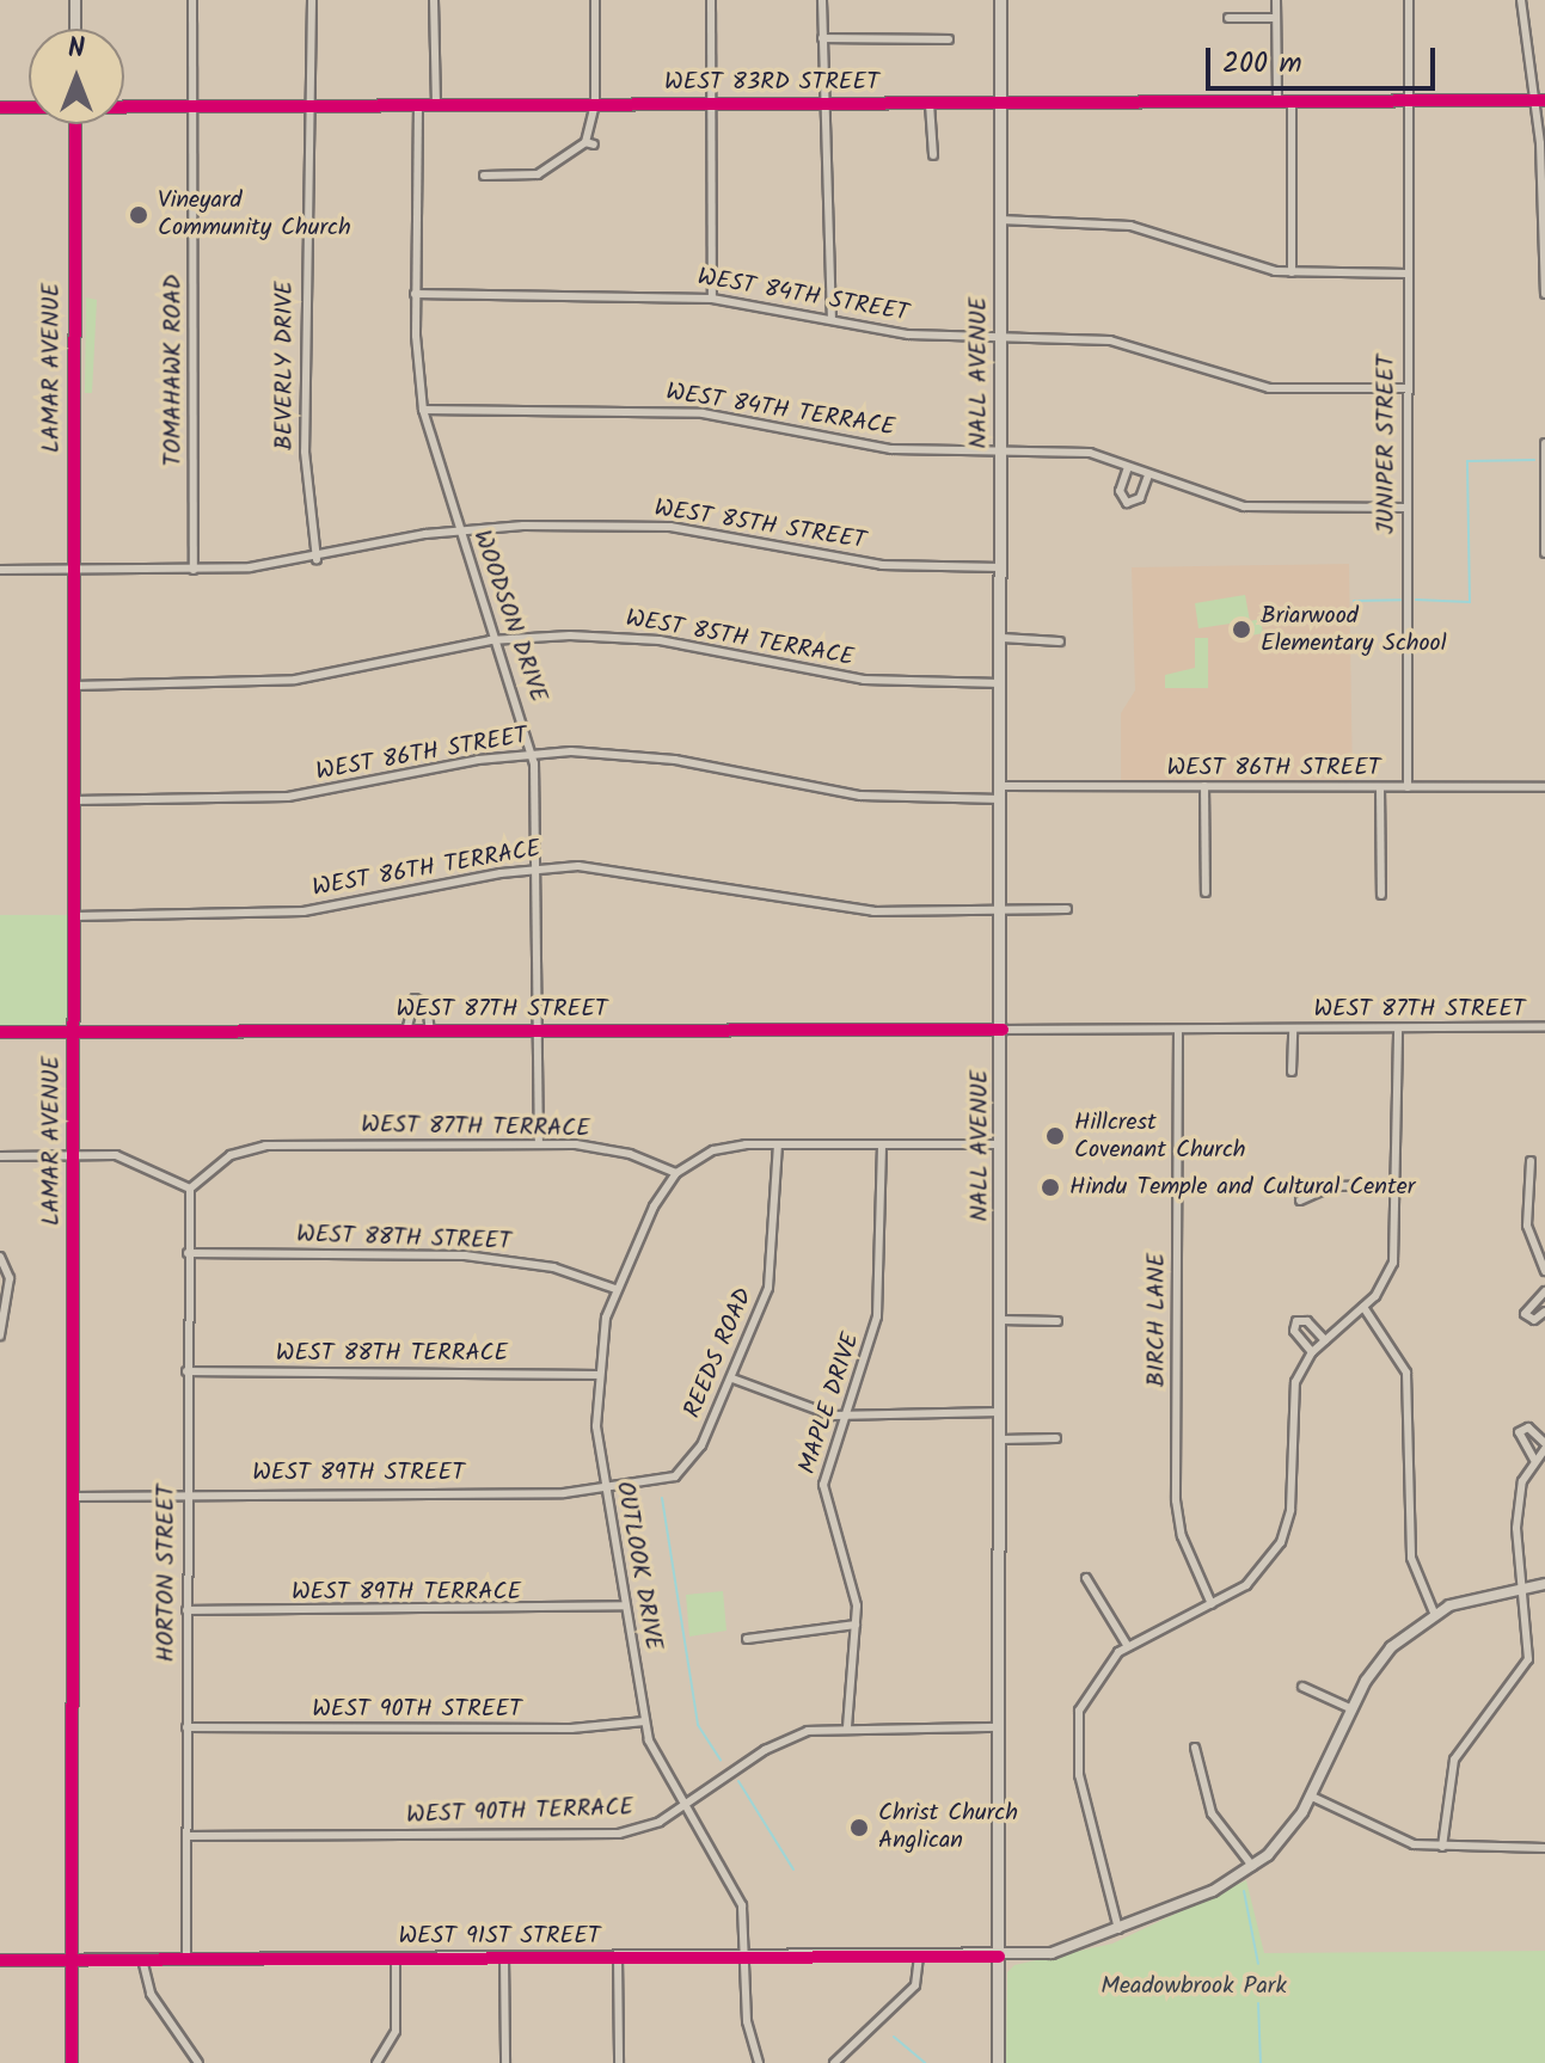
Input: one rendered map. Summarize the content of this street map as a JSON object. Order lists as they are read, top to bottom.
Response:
{
  "streets": {
    "main road": ["NALL AVENUE"],
    "street": [
      "WEST 83RD STREET",
      "WEST 84TH STREET",
      "BEVERLY DRIVE",
      "LAMAR AVENUE",
      "TOMAHAWK ROAD",
      "WEST 84TH TERRACE",
      "JUNIPER STREET",
      "WEST 85TH STREET",
      "WOODSON DRIVE",
      "WEST 85TH TERRACE",
      "WEST 86TH STREET",
      "WEST 86TH TERRACE",
      "WEST 87TH STREET",
      "WEST 87TH TERRACE",
      "WEST 88TH STREET",
      "BIRCH LANE",
      "WEST 88TH TERRACE",
      "REEDS ROAD",
      "MAPLE DRIVE",
      "WEST 89TH STREET",
      "OUTLOOK DRIVE",
      "HORTON STREET",
      "WEST 89TH TERRACE",
      "WEST 90TH STREET",
      "WEST 90TH TERRACE",
      "WEST 91ST STREET"
    ]
  },
  "crossings": [
    ["WEST 83RD STREET", "BEVERLY DRIVE"],
    ["WEST 83RD STREET", "TOMAHAWK ROAD"],
    ["WEST 83RD STREET", "NALL AVENUE"],
    ["WEST 83RD STREET", "JUNIPER STREET"],
    ["WEST 83RD STREET", "WOODSON DRIVE"],
    ["WEST 84TH STREET", "NALL AVENUE"],
    ["WEST 84TH STREET", "JUNIPER STREET"],
    ["WEST 84TH STREET", "WOODSON DRIVE"],
    ["BEVERLY DRIVE", "WEST 85TH STREET"],
    ["LAMAR AVENUE", "WEST 85TH STREET"],
    ["LAMAR AVENUE", "WEST 85TH TERRACE"],
    ["LAMAR AVENUE", "WEST 86TH STREET"],
    ["LAMAR AVENUE", "WEST 86TH TERRACE"],
    ["LAMAR AVENUE", "WEST 87TH STREET"],
    ["LAMAR AVENUE", "WEST 89TH STREET"],
    ["LAMAR AVENUE", "WEST 91ST STREET"],
    ["TOMAHAWK ROAD", "WEST 85TH STREET"],
    ["NALL AVENUE", "WEST 84TH TERRACE"],
    ["NALL AVENUE", "WEST 85TH STREET"],
    ["NALL AVENUE", "WEST 85TH TERRACE"],
    ["NALL AVENUE", "WEST 86TH STREET"],
    ["NALL AVENUE", "WEST 86TH TERRACE"],
    ["NALL AVENUE", "WEST 87TH STREET"],
    ["NALL AVENUE", "WEST 90TH TERRACE"],
    ["NALL AVENUE", "WEST 91ST STREET"],
    ["WEST 84TH TERRACE", "JUNIPER STREET"],
    ["WEST 84TH TERRACE", "WOODSON DRIVE"],
    ["JUNIPER STREET", "WEST 86TH STREET"],
    ["WEST 85TH STREET", "WOODSON DRIVE"],
    ["WOODSON DRIVE", "WEST 85TH TERRACE"],
    ["WOODSON DRIVE", "WEST 86TH STREET"],
    ["WOODSON DRIVE", "WEST 86TH TERRACE"],
    ["WOODSON DRIVE", "WEST 87TH STREET"],
    ["WOODSON DRIVE", "WEST 87TH TERRACE"],
    ["WEST 87TH STREET", "BIRCH LANE"],
    ["WEST 87TH TERRACE", "OUTLOOK DRIVE"],
    ["WEST 87TH TERRACE", "HORTON STREET"],
    ["WEST 88TH STREET", "OUTLOOK DRIVE"],
    ["WEST 88TH STREET", "HORTON STREET"],
    ["WEST 88TH TERRACE", "OUTLOOK DRIVE"],
    ["WEST 88TH TERRACE", "HORTON STREET"],
    ["REEDS ROAD", "WEST 89TH STREET"],
    ["MAPLE DRIVE", "WEST 90TH TERRACE"],
    ["WEST 89TH STREET", "OUTLOOK DRIVE"],
    ["WEST 89TH STREET", "HORTON STREET"],
    ["OUTLOOK DRIVE", "WEST 89TH TERRACE"],
    ["OUTLOOK DRIVE", "WEST 90TH STREET"],
    ["OUTLOOK DRIVE", "WEST 90TH TERRACE"],
    ["OUTLOOK DRIVE", "WEST 91ST STREET"],
    ["HORTON STREET", "WEST 89TH TERRACE"],
    ["HORTON STREET", "WEST 90TH STREET"],
    ["HORTON STREET", "WEST 90TH TERRACE"],
    ["HORTON STREET", "WEST 91ST STREET"]
  ],
  "parks": ["Meadowbrook Park"],
  "places": [
    "Vineyard Community Church",
    "Briarwood Elementary School",
    "Hillcrest Covenant Church",
    "Hindu Temple and Cultural Center",
    "Christ Church Anglican"
  ],
  "scale_bar": "200 m",
  "north": "top"
}
